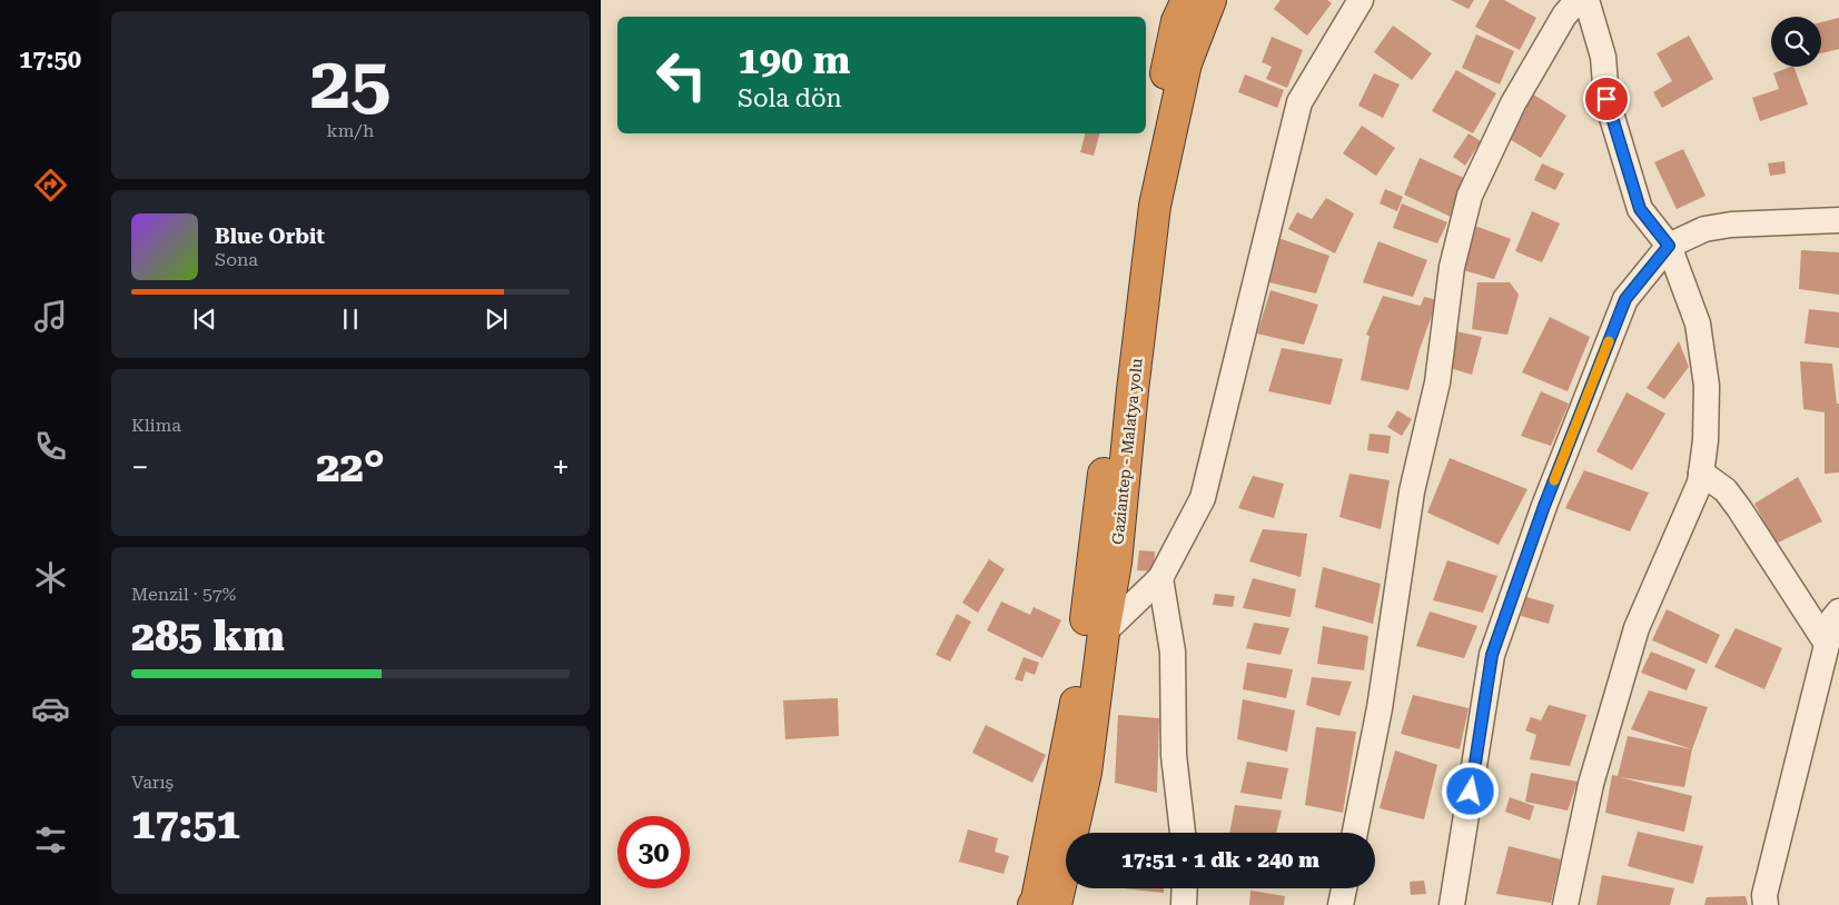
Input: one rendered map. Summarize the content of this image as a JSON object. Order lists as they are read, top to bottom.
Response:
{
  "streets": {
    "highway": ["Gaziantep - Malatya yolu"]
  },
  "page": {
    "tabs": "17:50",
    "tile": [
      ["25", "km/h"],
      "Klima",
      ["Menzil · 57%", "285 km"],
      ["Varış", "17:51"]
    ],
    "turn": ["190 m", "Sola dön"],
    "song": ["Blue Orbit", "Sona"],
    "heat": ["−", "22°", "+"],
    "limit": "30",
    "trip": "17:51 · 1 dk · 240 m"
  }
}
